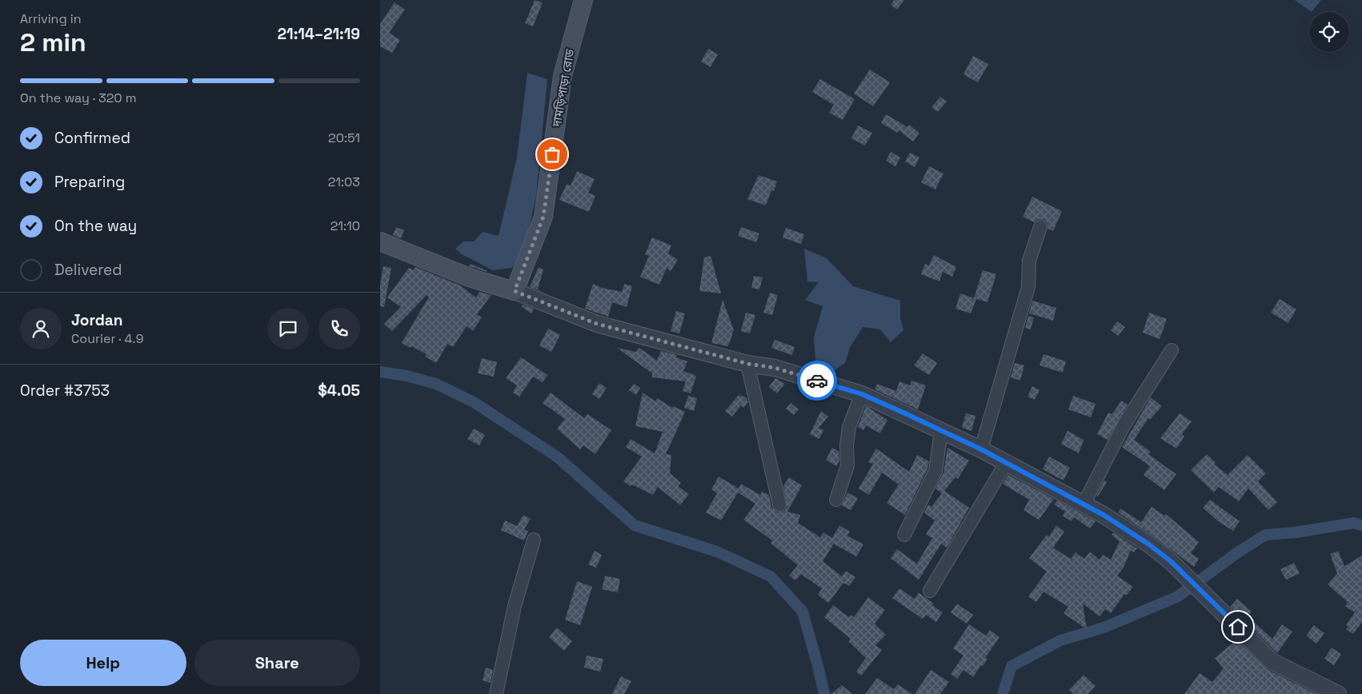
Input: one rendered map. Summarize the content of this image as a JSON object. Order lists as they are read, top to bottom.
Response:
{
  "streets": {
    "main road": ["দামড়িপাড়া রোড"]
  },
  "page": {
    "heading": ["2 min", "Arriving in", "21:14–21:19"],
    "panel": [
      "Jordan",
      "Courier · 4.9",
      "Order #3753",
      "$4.05"
    ],
    "bar": "On the way · 320 m",
    "list": [
      ["Confirmed", "20:51"],
      ["Preparing", "21:03"],
      ["On the way", "21:10"],
      "Delivered"
    ],
    "buttons": ["Help", "Share"]
  }
}
